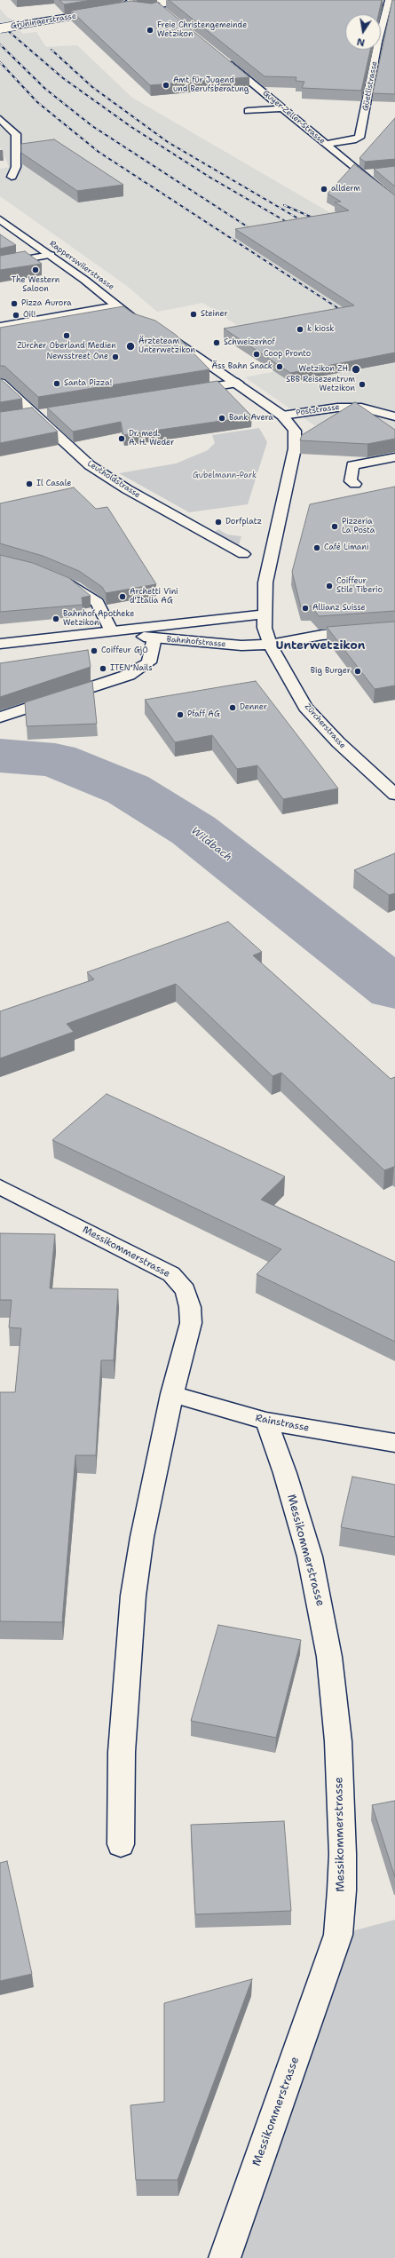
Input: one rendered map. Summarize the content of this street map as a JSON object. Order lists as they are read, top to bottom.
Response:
{
  "streets": {
    "street": [
      "Grüningerstrasse",
      "Güetlistrasse",
      "Guyer-Zeller-Strasse",
      "Rapperswilerstrasse",
      "Poststrasse",
      "Leutholdstrasse",
      "Bahnhofstrasse",
      "Zürcherstrasse",
      "Messikommerstrasse",
      "Rainstrasse"
    ]
  },
  "crossings": [
    ["Güetlistrasse", "Guyer-Zeller-Strasse"],
    ["Rapperswilerstrasse", "Poststrasse"],
    ["Bahnhofstrasse", "Zürcherstrasse"],
    ["Messikommerstrasse", "Rainstrasse"]
  ],
  "districts": ["Unterwetzikon"],
  "water": ["Wildbach"],
  "parks": ["Gubelmann-Park"],
  "places": [
    "Freie Christengemeinde Wetzikon",
    "Amt für Jugend und Berufsberatung",
    "allderm",
    "The Western Saloon",
    "Pizza Aurora",
    "Steiner",
    "Oil!",
    "k kiosk",
    "Zürcher Oberland Medien",
    "Schweizerhof",
    "Ärzteteam Unterwetzikon",
    "Coop Pronto",
    "Newsstreet One",
    "Äss Bahn Snack",
    "Wetzikon ZH",
    "Santa Pizza!",
    "SBB Reisezentrum Wetzikon",
    "Bank Avera",
    "Dr. med. A. H. Weder",
    "Il Casale",
    "Dorfplatz",
    "Pizzeria La Posta",
    "Café Limani",
    "Coiffeur Stile Tiberio",
    "Archetti Vini d'Italia AG",
    "Allianz Suisse",
    "Bahnhof Apotheke Wetzikon",
    "Coiffeur GjO",
    "ITEN Nails",
    "Big Burger",
    "Denner",
    "Pfaff AG"
  ],
  "north": "bottom"
}
